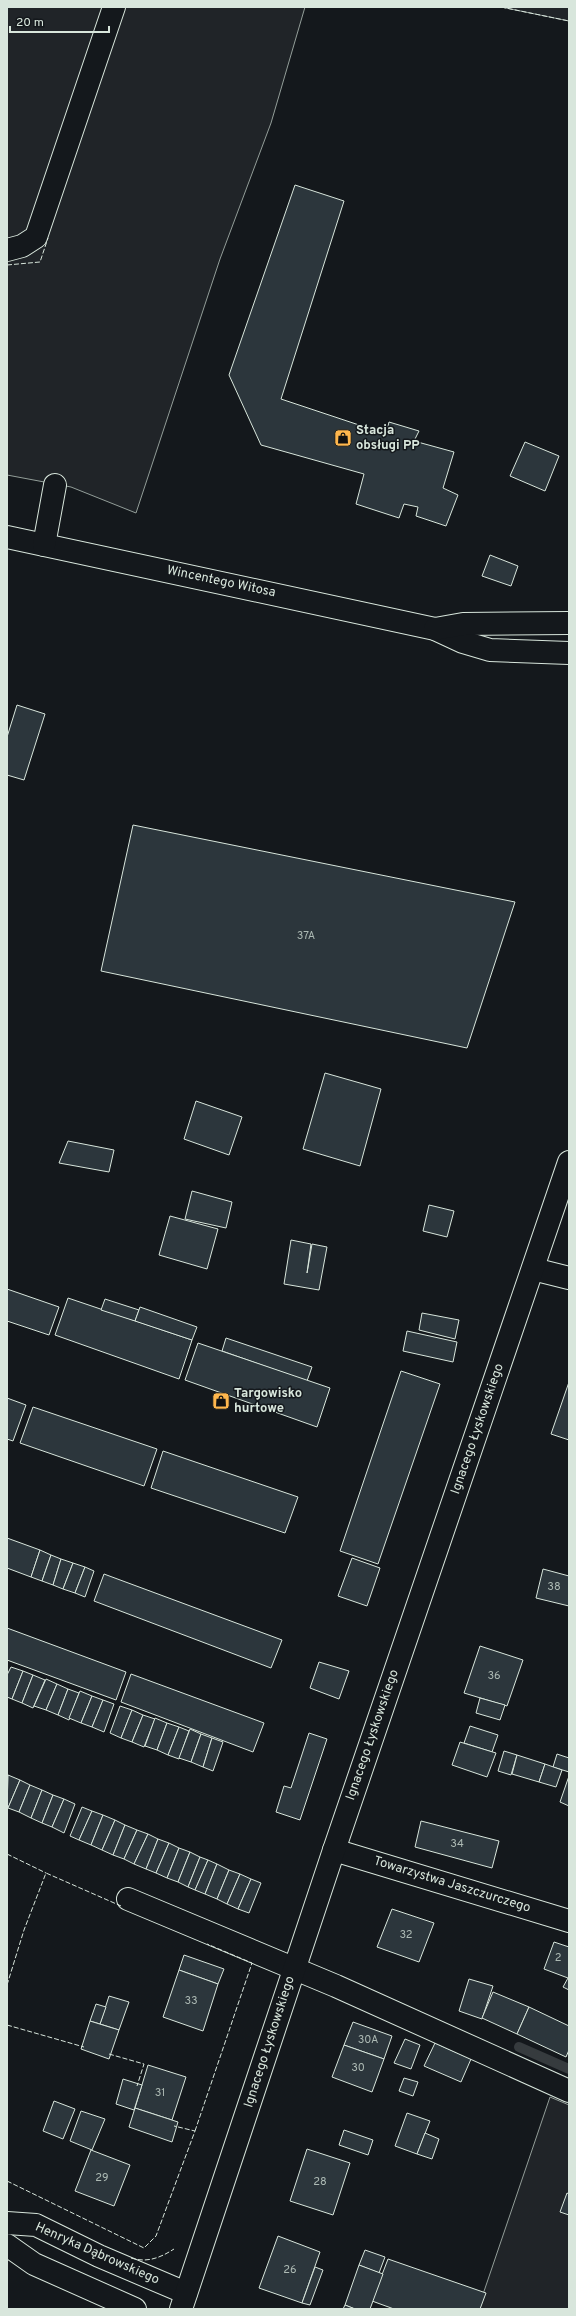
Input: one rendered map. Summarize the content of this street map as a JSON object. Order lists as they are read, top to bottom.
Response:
{
  "streets": {
    "street": [
      "Wincentego Witosa",
      "Ignacego Łyskowskiego",
      "Towarzystwa Jaszczurczego",
      "Henryka Dąbrowskiego"
    ]
  },
  "crossings": [
    ["Ignacego Łyskowskiego", "Towarzystwa Jaszczurczego"],
    ["Ignacego Łyskowskiego", "Henryka Dąbrowskiego"]
  ],
  "places": {
    "shop": ["Stacja obsługi PP", "Targowisko hurtowe"]
  },
  "house_numbers": [
    "37A",
    "38",
    "36",
    "34",
    "32",
    "2",
    "33",
    "30A",
    "30",
    "31",
    "29",
    "28",
    "26"
  ],
  "scale_bar": "20 m"
}
